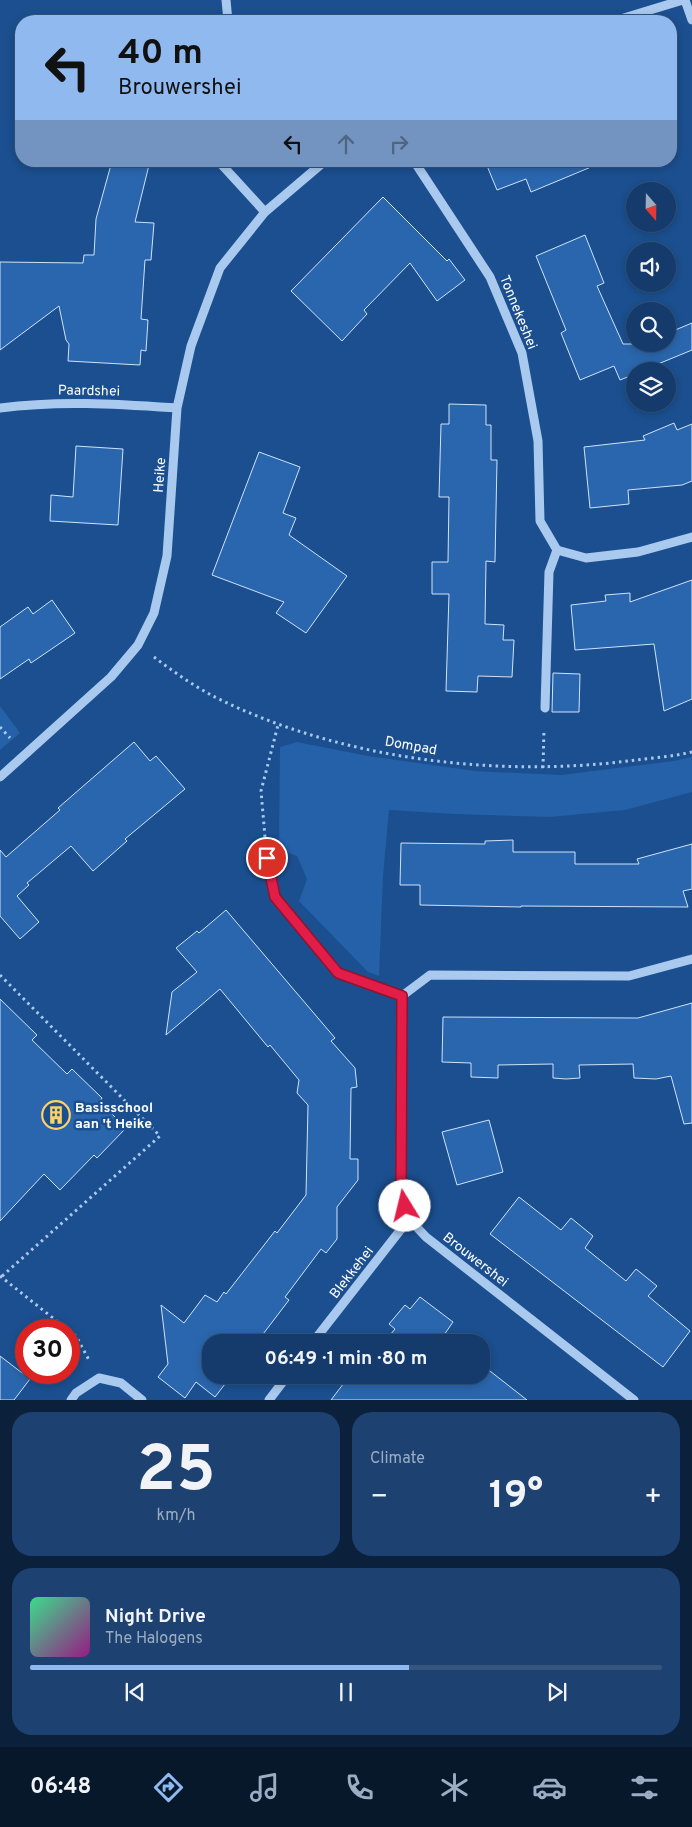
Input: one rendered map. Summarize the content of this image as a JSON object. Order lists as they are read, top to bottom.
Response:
{
  "streets": {
    "street": [
      "Tonnekeshei",
      "Paardshei",
      "Heike",
      "Brouwershei",
      "Blekkehei"
    ],
    "path": ["Dompad"]
  },
  "crossings": [
    ["Paardshei", "Heike"],
    ["Heike", "Dompad"],
    ["Brouwershei", "Blekkehei"]
  ],
  "places": {
    "building": ["Basisschool aan 't Heike"]
  },
  "north": "bottom",
  "page": {
    "turn": ["40 m", "Brouwershei"],
    "limit": "30",
    "trip": "06:49 · 1 min · 80 m",
    "tile": [
      ["25", "km/h"],
      "Climate"
    ],
    "heat": ["−", "19°", "+"],
    "song": ["Night Drive", "The Halogens"],
    "tabs": "06:48"
  }
}
